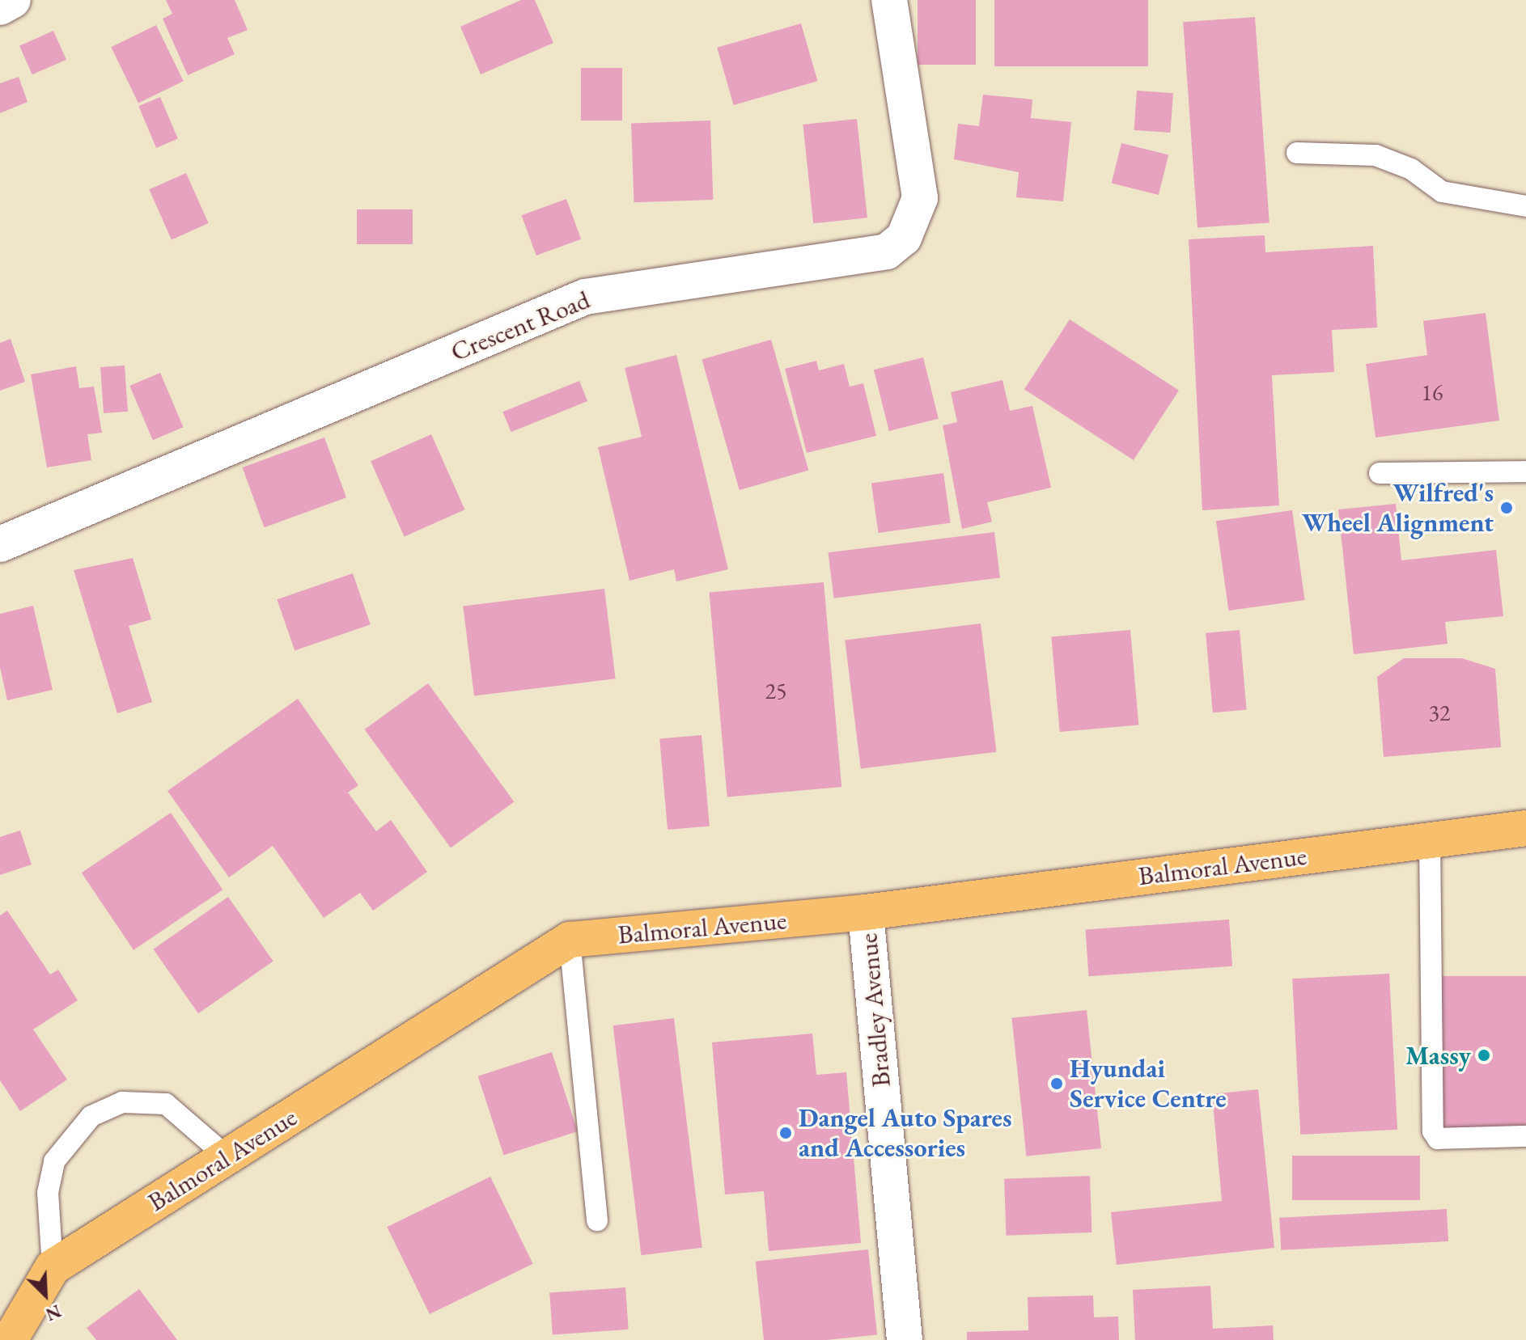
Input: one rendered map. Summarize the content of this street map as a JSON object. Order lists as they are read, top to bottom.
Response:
{
  "streets": {
    "main road": ["Balmoral Avenue"],
    "street": ["Crescent Road", "Bradley Avenue"]
  },
  "crossings": [
    ["Balmoral Avenue", "Bradley Avenue"]
  ],
  "places": [
    "Wilfred's Wheel Alignment",
    "Massy",
    "Hyundai Service Centre",
    "Dangel Auto Spares and Accessories"
  ],
  "house_numbers": ["16", "25", "32"],
  "north": "bottom right"
}
